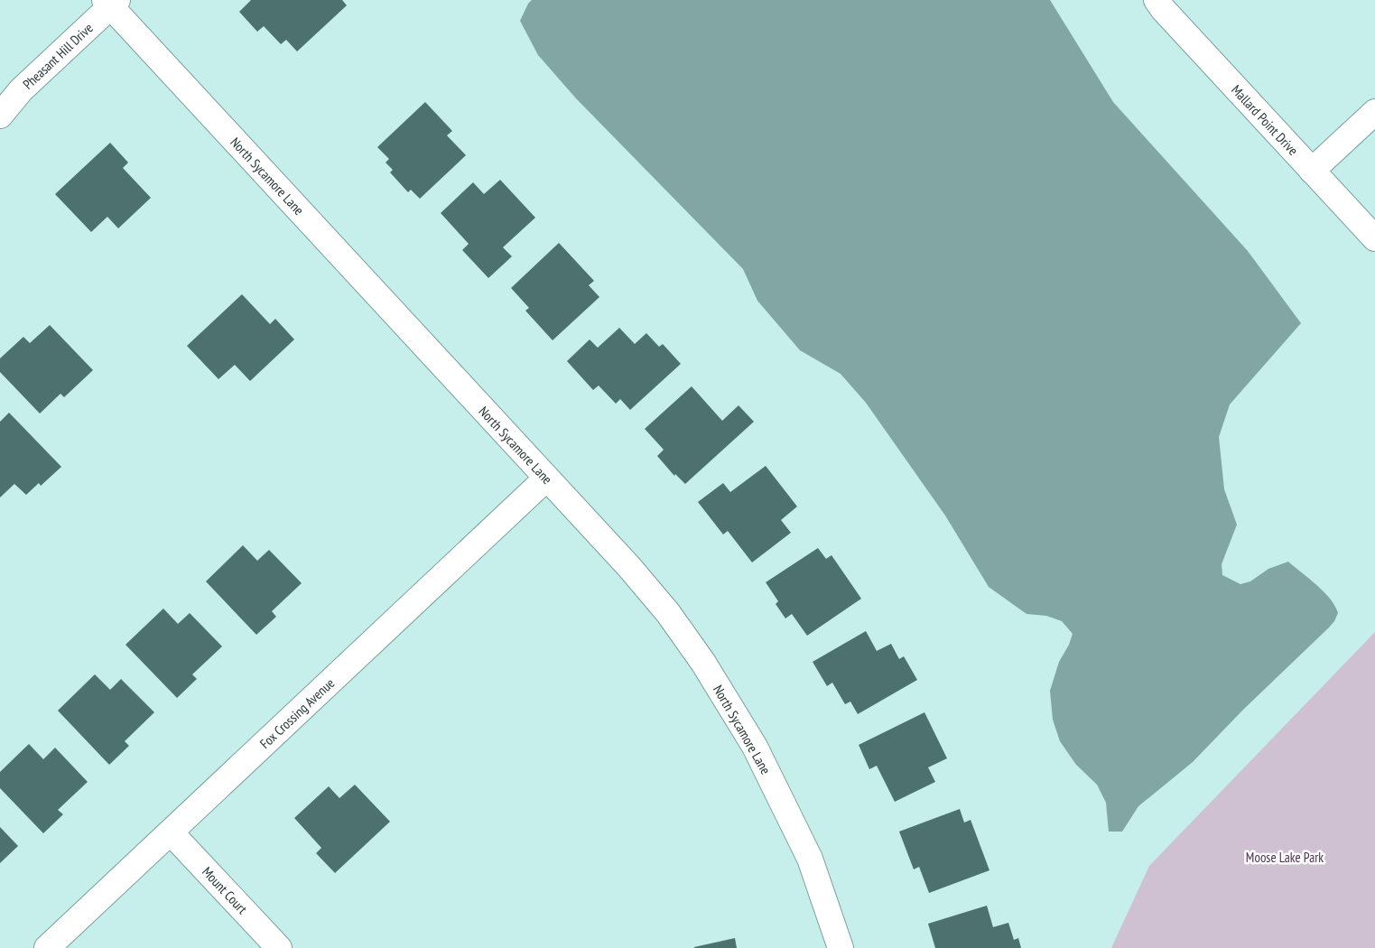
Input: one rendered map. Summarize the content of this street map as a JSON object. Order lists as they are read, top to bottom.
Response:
{
  "streets": {
    "street": [
      "Pheasant Hill Drive",
      "Mallard Point Drive",
      "North Sycamore Lane",
      "Fox Crossing Avenue",
      "Mount Court"
    ]
  },
  "crossings": [
    ["Pheasant Hill Drive", "North Sycamore Lane"],
    ["North Sycamore Lane", "Fox Crossing Avenue"],
    ["Fox Crossing Avenue", "Mount Court"]
  ],
  "parks": ["Moose Lake Park"]
}
